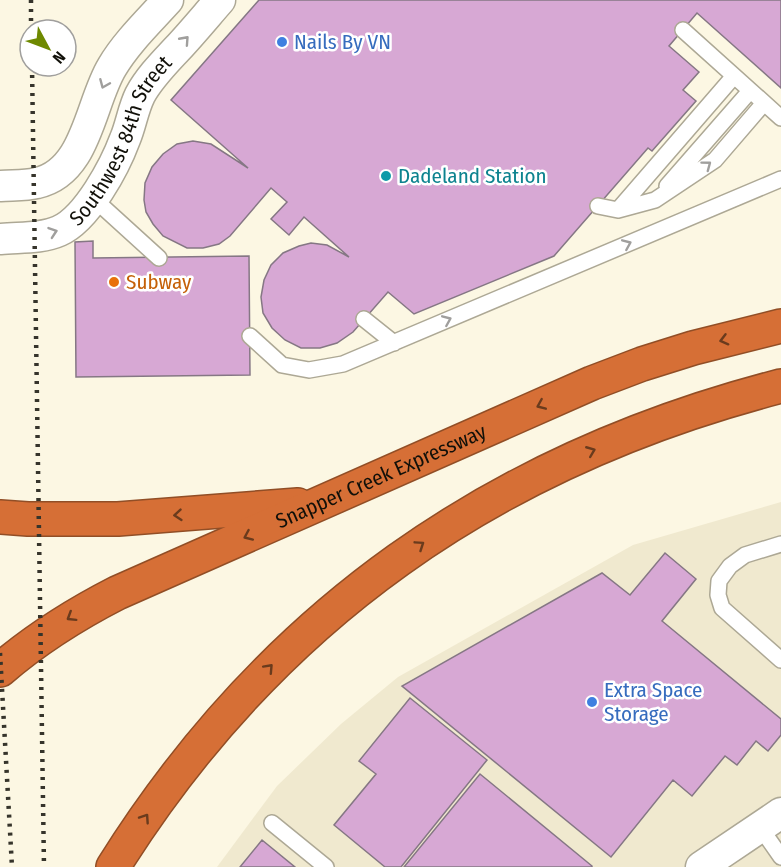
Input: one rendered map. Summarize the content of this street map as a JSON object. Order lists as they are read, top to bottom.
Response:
{
  "streets": {
    "highway": ["Snapper Creek Expressway"],
    "street": ["Southwest 84th Street"]
  },
  "places": [
    "Nails By VN",
    "Dadeland Station",
    "Subway",
    "Extra Space Storage"
  ],
  "north": "bottom right"
}
